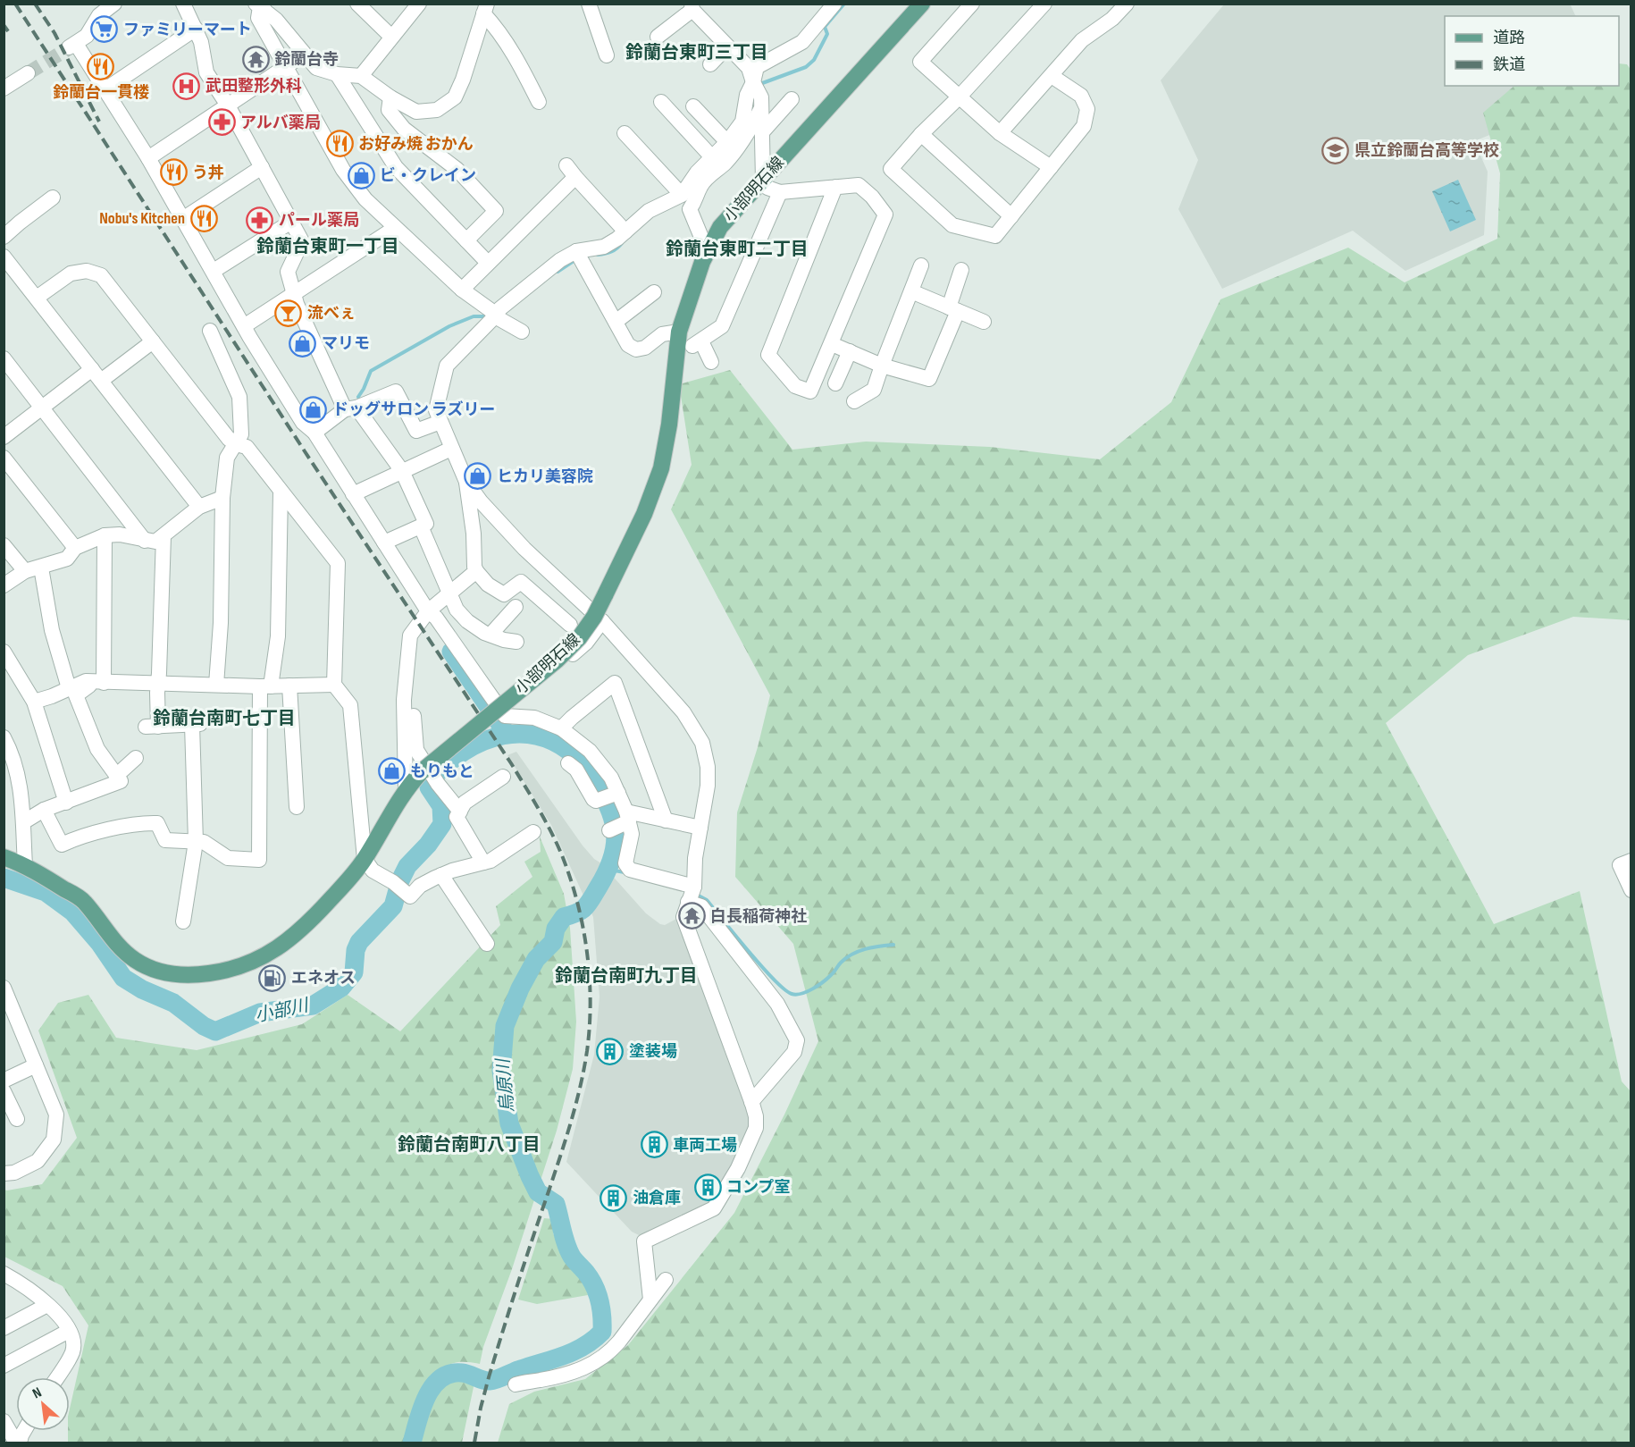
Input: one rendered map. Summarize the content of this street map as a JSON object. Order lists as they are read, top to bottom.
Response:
{
  "streets": {
    "main road": ["小部明石線"]
  },
  "districts": [
    "鈴蘭台東町三丁目",
    "鈴蘭台東町一丁目",
    "鈴蘭台東町二丁目",
    "鈴蘭台南町七丁目",
    "鈴蘭台南町九丁目",
    "鈴蘭台南町八丁目"
  ],
  "water": ["小部川", "烏原川"],
  "places": {
    "supermarket": ["ファミリーマート"],
    "temple": ["鈴蘭台寺", "白長稲荷神社"],
    "restaurant": [
      "鈴蘭台一貫楼",
      "お好み焼 おかん",
      "う丼",
      "Nobu's Kitchen"
    ],
    "hospital": ["武田整形外科"],
    "pharmacy": ["アルバ薬局", "パール薬局"],
    "school or university": ["県立鈴蘭台高等学校"],
    "shop": [
      "ビ・クレイン",
      "マリモ",
      "ドッグサロン ラズリー",
      "ヒカリ美容院",
      "もりもと"
    ],
    "bar": ["流べぇ"],
    "fuel station": ["エネオス"],
    "building": [
      "塗装場",
      "車両工場",
      "コンプ室",
      "油倉庫"
    ]
  },
  "legend": ["道路", "鉄道"],
  "north": "top left"
}
